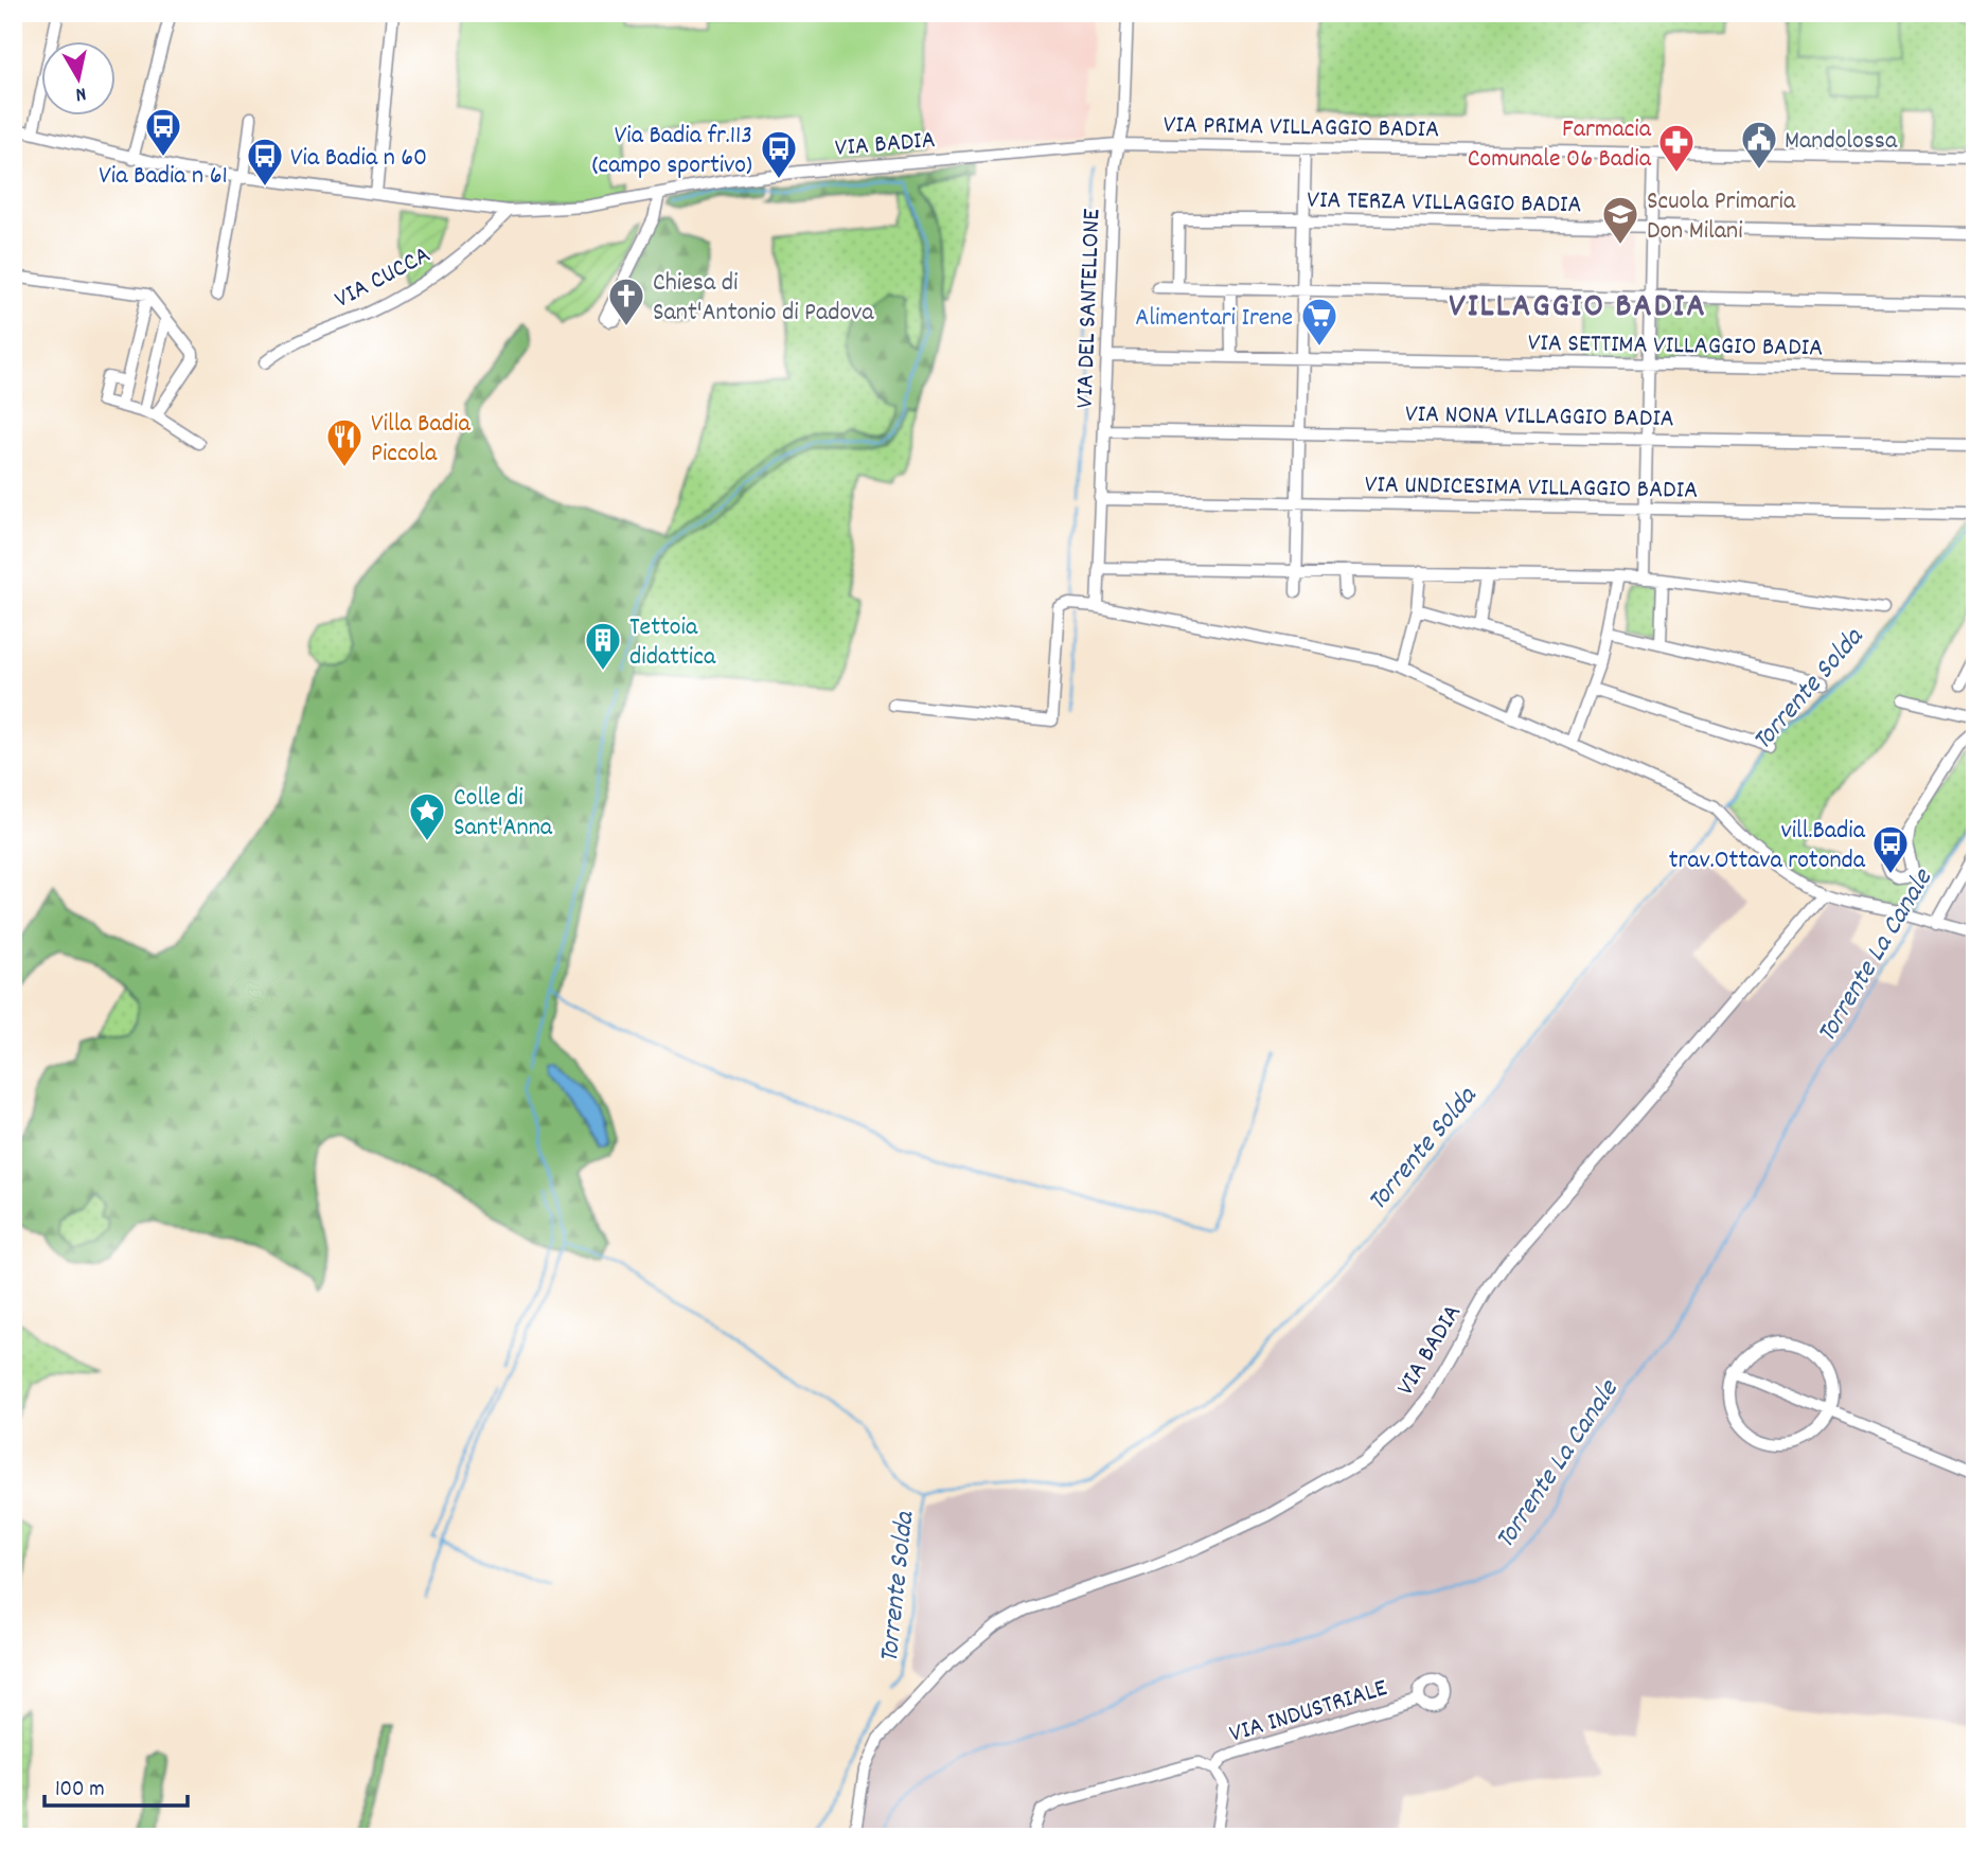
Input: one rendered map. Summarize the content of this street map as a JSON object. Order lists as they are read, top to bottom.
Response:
{
  "streets": {
    "street": [
      "VIA PRIMA VILLAGGIO BADIA",
      "VIA BADIA",
      "VIA TERZA VILLAGGIO BADIA",
      "VIA CUCCA",
      "VIA DEL SANTELLONE",
      "VIA SETTIMA VILLAGGIO BADIA",
      "VIA NONA VILLAGGIO BADIA",
      "VIA UNDICESIMA VILLAGGIO BADIA",
      "VIA INDUSTRIALE"
    ]
  },
  "crossings": [
    ["VIA PRIMA VILLAGGIO BADIA", "VIA BADIA"],
    ["VIA PRIMA VILLAGGIO BADIA", "VIA DEL SANTELLONE"],
    ["VIA BADIA", "VIA CUCCA"],
    ["VIA BADIA", "VIA DEL SANTELLONE"],
    ["VIA DEL SANTELLONE", "VIA SETTIMA VILLAGGIO BADIA"],
    ["VIA DEL SANTELLONE", "VIA NONA VILLAGGIO BADIA"],
    ["VIA DEL SANTELLONE", "VIA UNDICESIMA VILLAGGIO BADIA"]
  ],
  "districts": ["VILLAGGIO BADIA"],
  "water": ["Torrente Solda", "Torrente La Canale"],
  "places": {
    "bus stop": [
      "Via Badia n 61",
      "Via Badia fr.113 (campo sportivo)",
      "Via Badia n 60",
      "vill.Badia trav.Ottava rotonda"
    ],
    "public building": ["Mandolossa"],
    "pharmacy": ["Farmacia Comunale 06 Badia"],
    "school or university": ["Scuola Primaria Don Milani"],
    "church": ["Chiesa di Sant'Antonio di Padova"],
    "supermarket": ["Alimentari Irene"],
    "restaurant": ["Villa Badia Piccola"],
    "building": ["Tettoia didattica"],
    "place": ["Colle di Sant'Anna"]
  },
  "scale_bar": "100 m",
  "north": "bottom"
}
